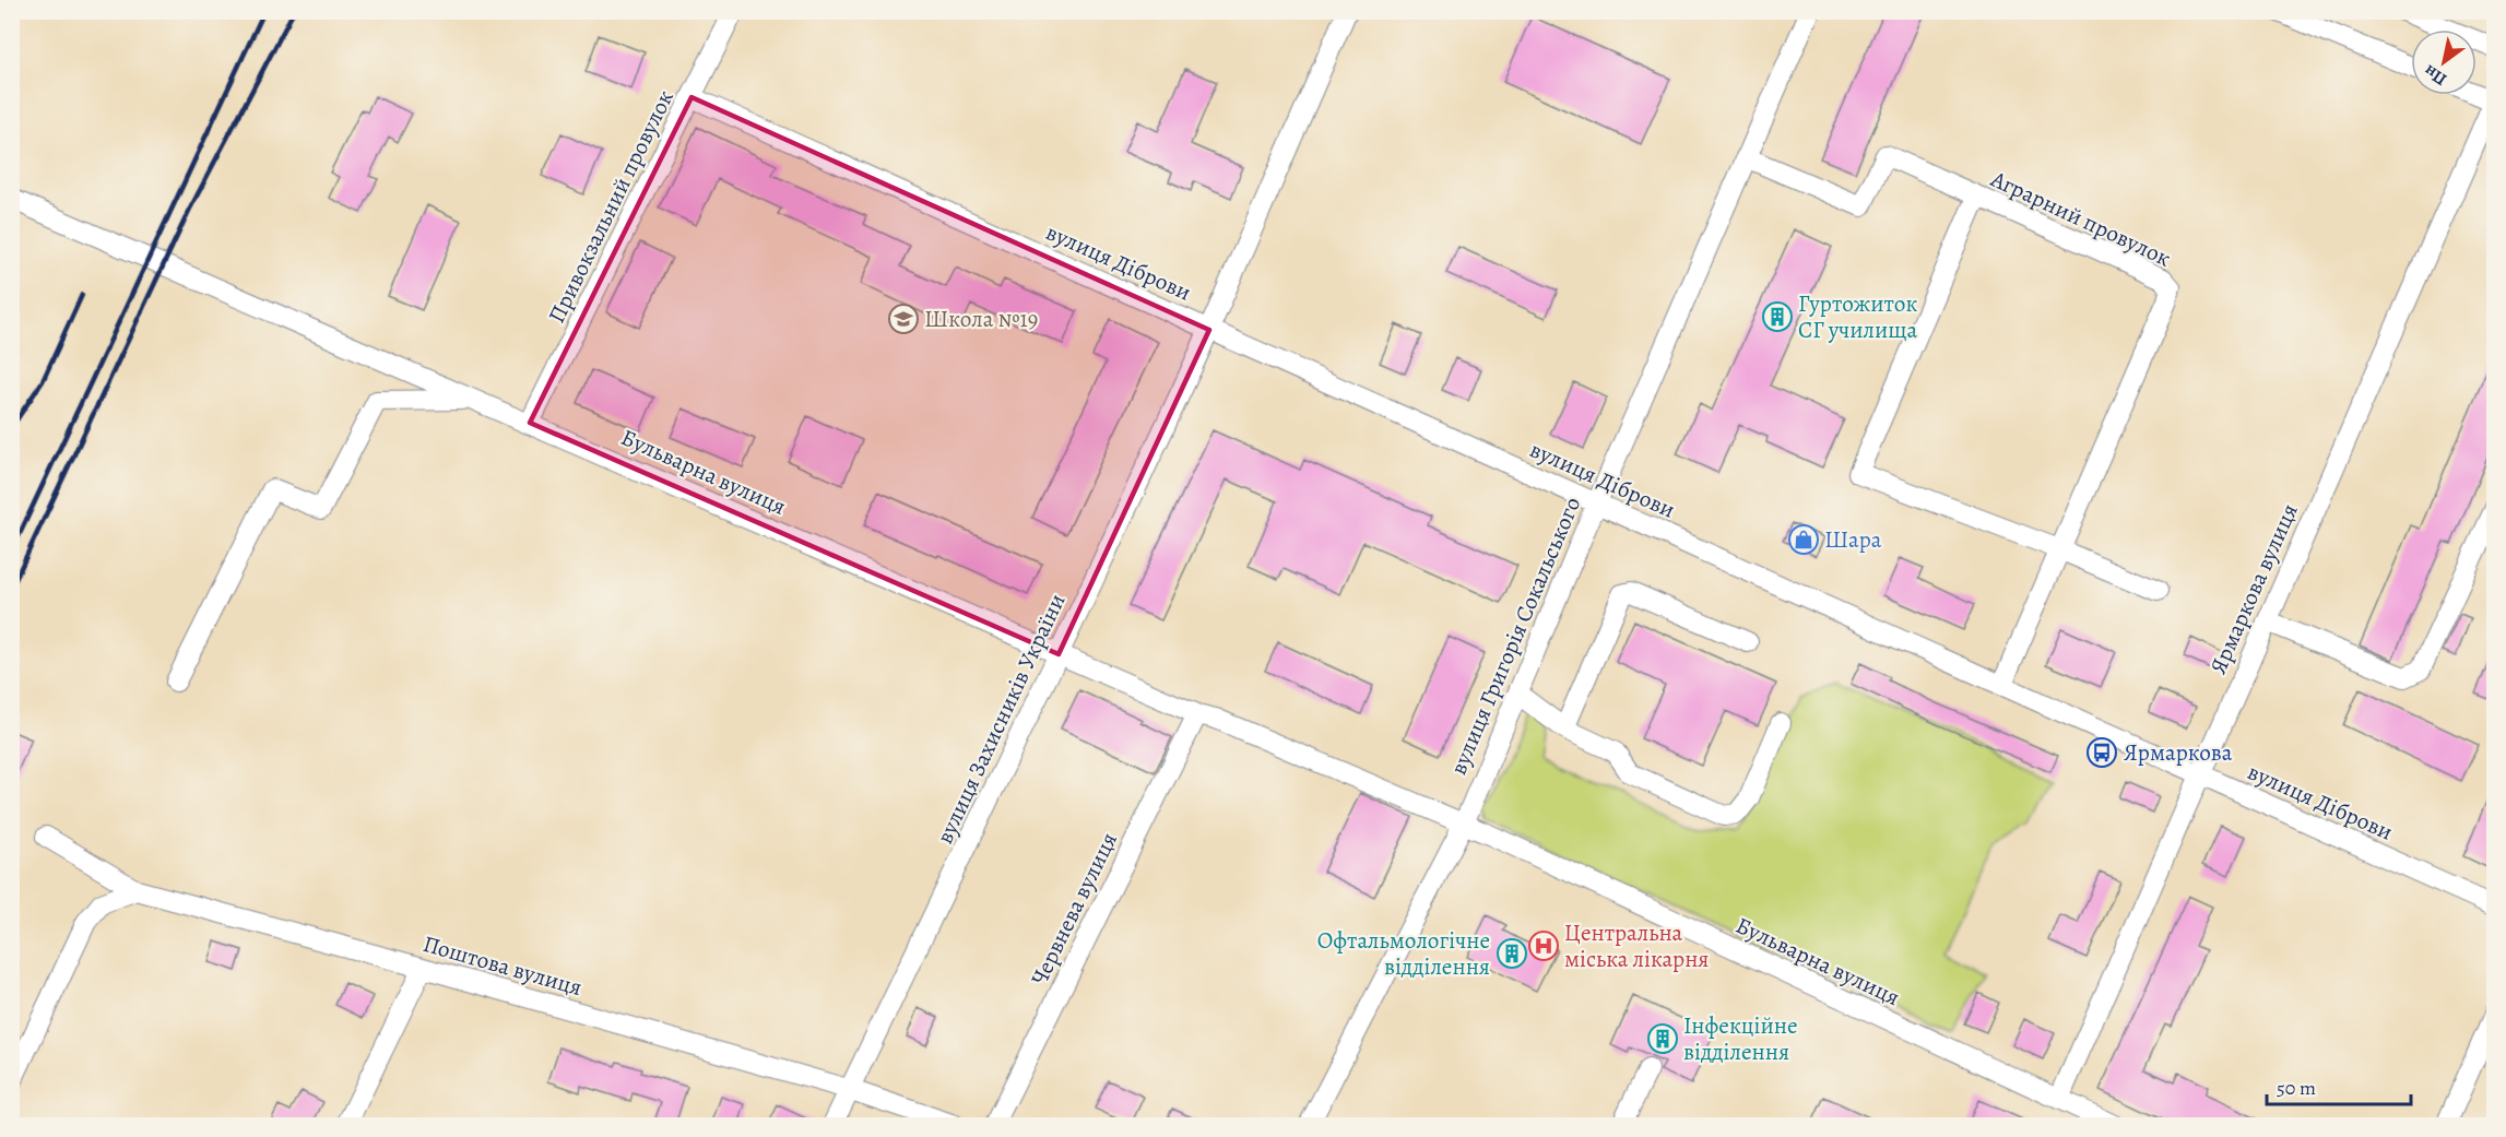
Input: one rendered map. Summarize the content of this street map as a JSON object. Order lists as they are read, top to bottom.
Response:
{
  "streets": {
    "street": [
      "Привокзальний провулок",
      "Аграрний провулок",
      "вулиця Діброви",
      "Бульварна вулиця",
      "Ярмаркова вулиця",
      "вулиця Григорія Сокальського",
      "вулиця Захисників України",
      "Червнева вулиця",
      "Поштова вулиця"
    ]
  },
  "crossings": [
    ["Привокзальний провулок", "вулиця Діброви"],
    ["Привокзальний провулок", "Бульварна вулиця"],
    ["Аграрний провулок", "вулиця Діброви"],
    ["Аграрний провулок", "вулиця Григорія Сокальського"],
    ["вулиця Діброви", "Ярмаркова вулиця"],
    ["вулиця Діброви", "вулиця Григорія Сокальського"],
    ["вулиця Діброви", "вулиця Захисників України"],
    ["Бульварна вулиця", "Ярмаркова вулиця"],
    ["Бульварна вулиця", "вулиця Григорія Сокальського"],
    ["Бульварна вулиця", "вулиця Захисників України"],
    ["Бульварна вулиця", "Червнева вулиця"],
    ["вулиця Захисників України", "Поштова вулиця"]
  ],
  "places": {
    "building": ["Гуртожиток СГ училища", "Офтальмологічне відділення", "Інфекційне відділення"],
    "school or university": ["Школа №19"],
    "shop": ["Шара"],
    "bus stop": ["Ярмаркова"],
    "hospital": ["Центральна міська лікарня"]
  },
  "scale_bar": "50 m",
  "north": "bottom left"
}
